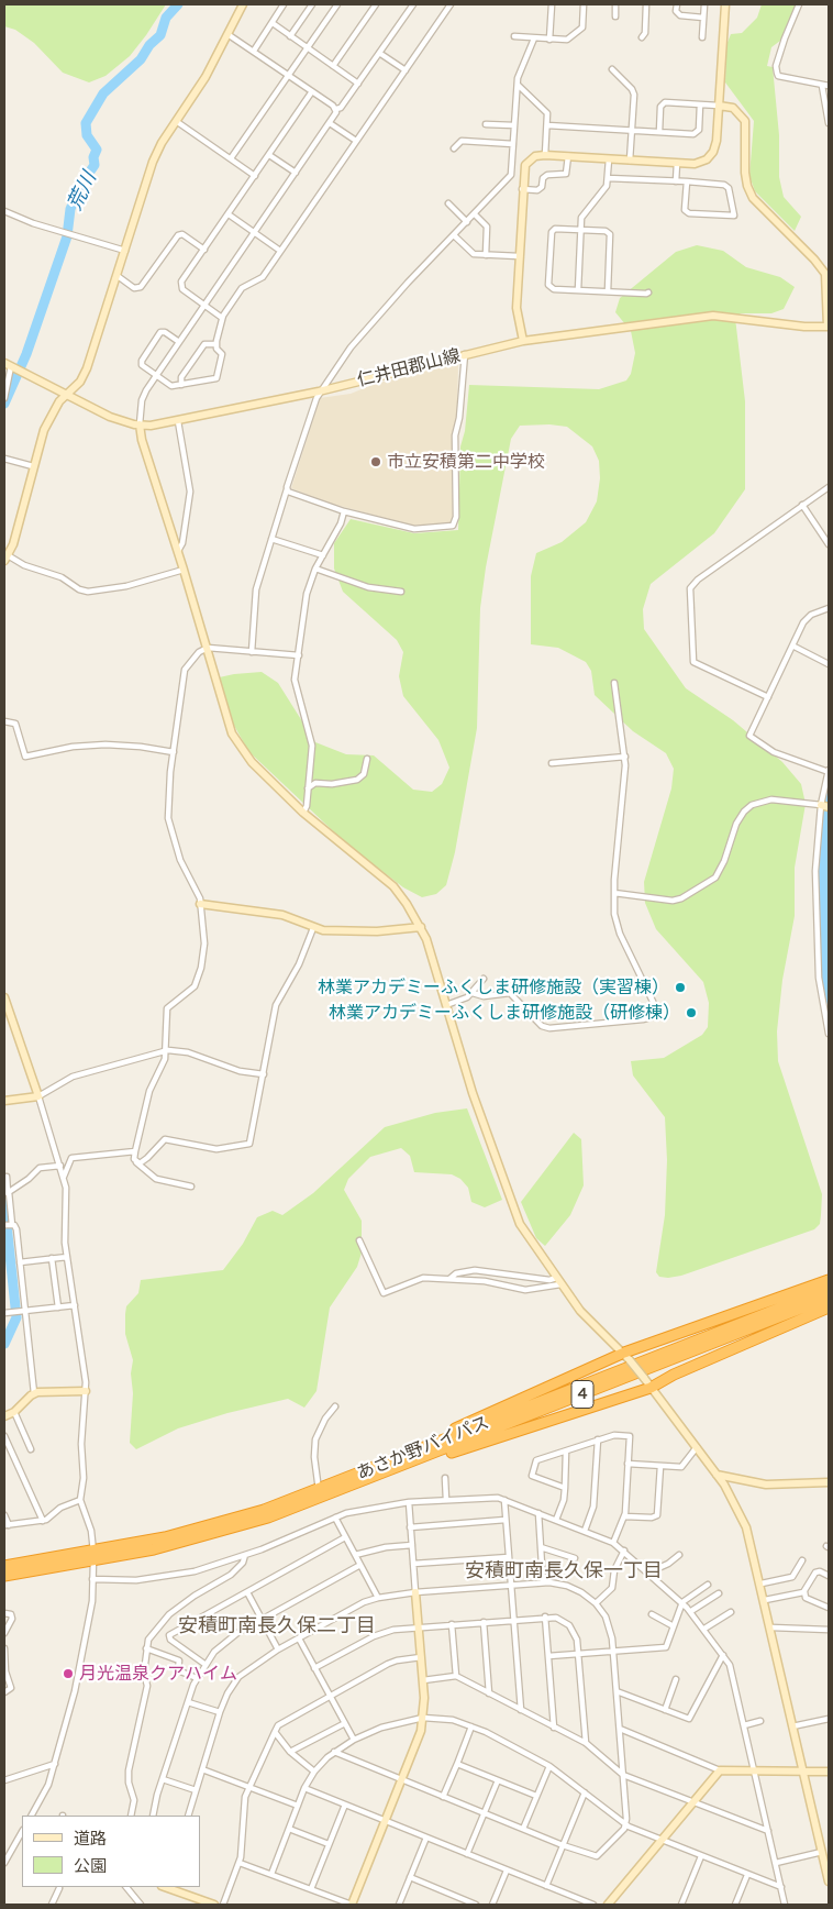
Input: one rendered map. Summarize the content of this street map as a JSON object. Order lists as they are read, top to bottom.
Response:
{
  "streets": {
    "highway": ["4", "あさか野バイパス"],
    "street": ["仁井田郡山線"]
  },
  "districts": ["安積町南長久保一丁目", "安積町南長久保二丁目"],
  "water": ["荒川"],
  "places": [
    "市立安積第二中学校",
    "林業アカデミーふくしま研修施設（実習棟）",
    "林業アカデミーふくしま研修施設（研修棟）",
    "月光温泉クアハイム"
  ],
  "legend": ["道路", "公園"]
}
